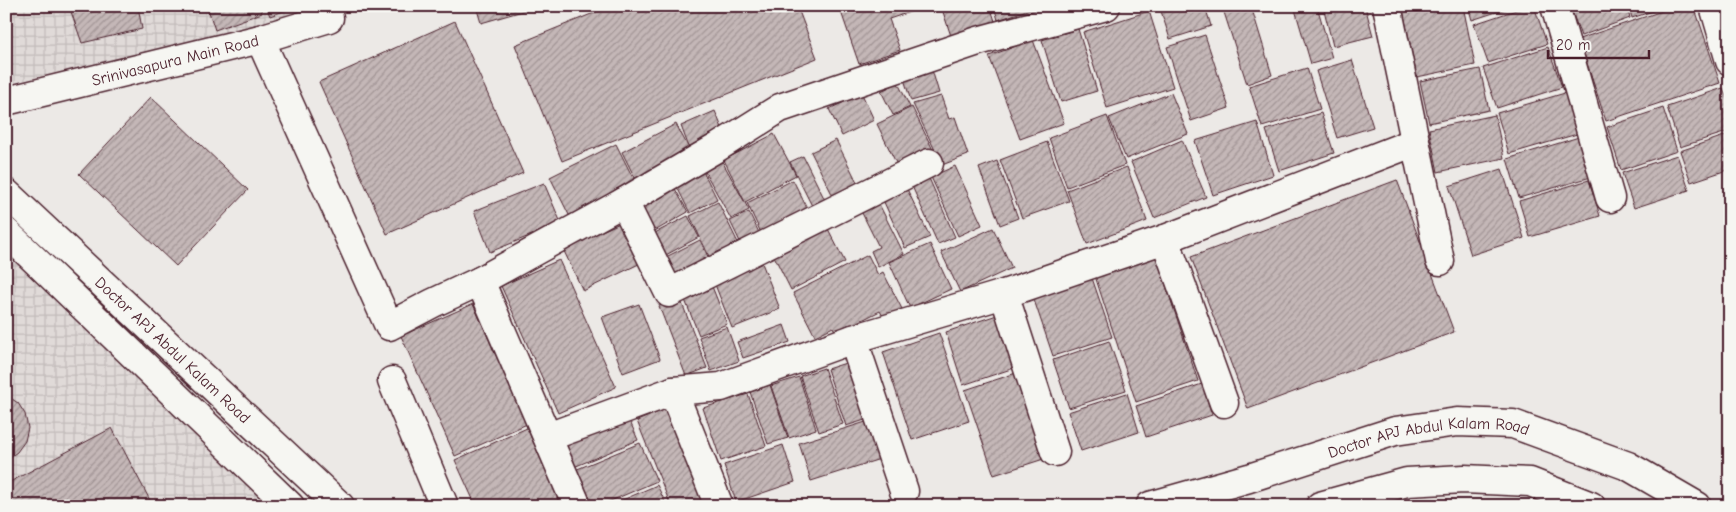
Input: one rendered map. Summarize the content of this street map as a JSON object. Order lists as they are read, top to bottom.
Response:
{
  "streets": {
    "street": ["Srinivasapura Main Road", "Doctor APJ Abdul Kalam Road"]
  },
  "scale_bar": "20 m"
}
